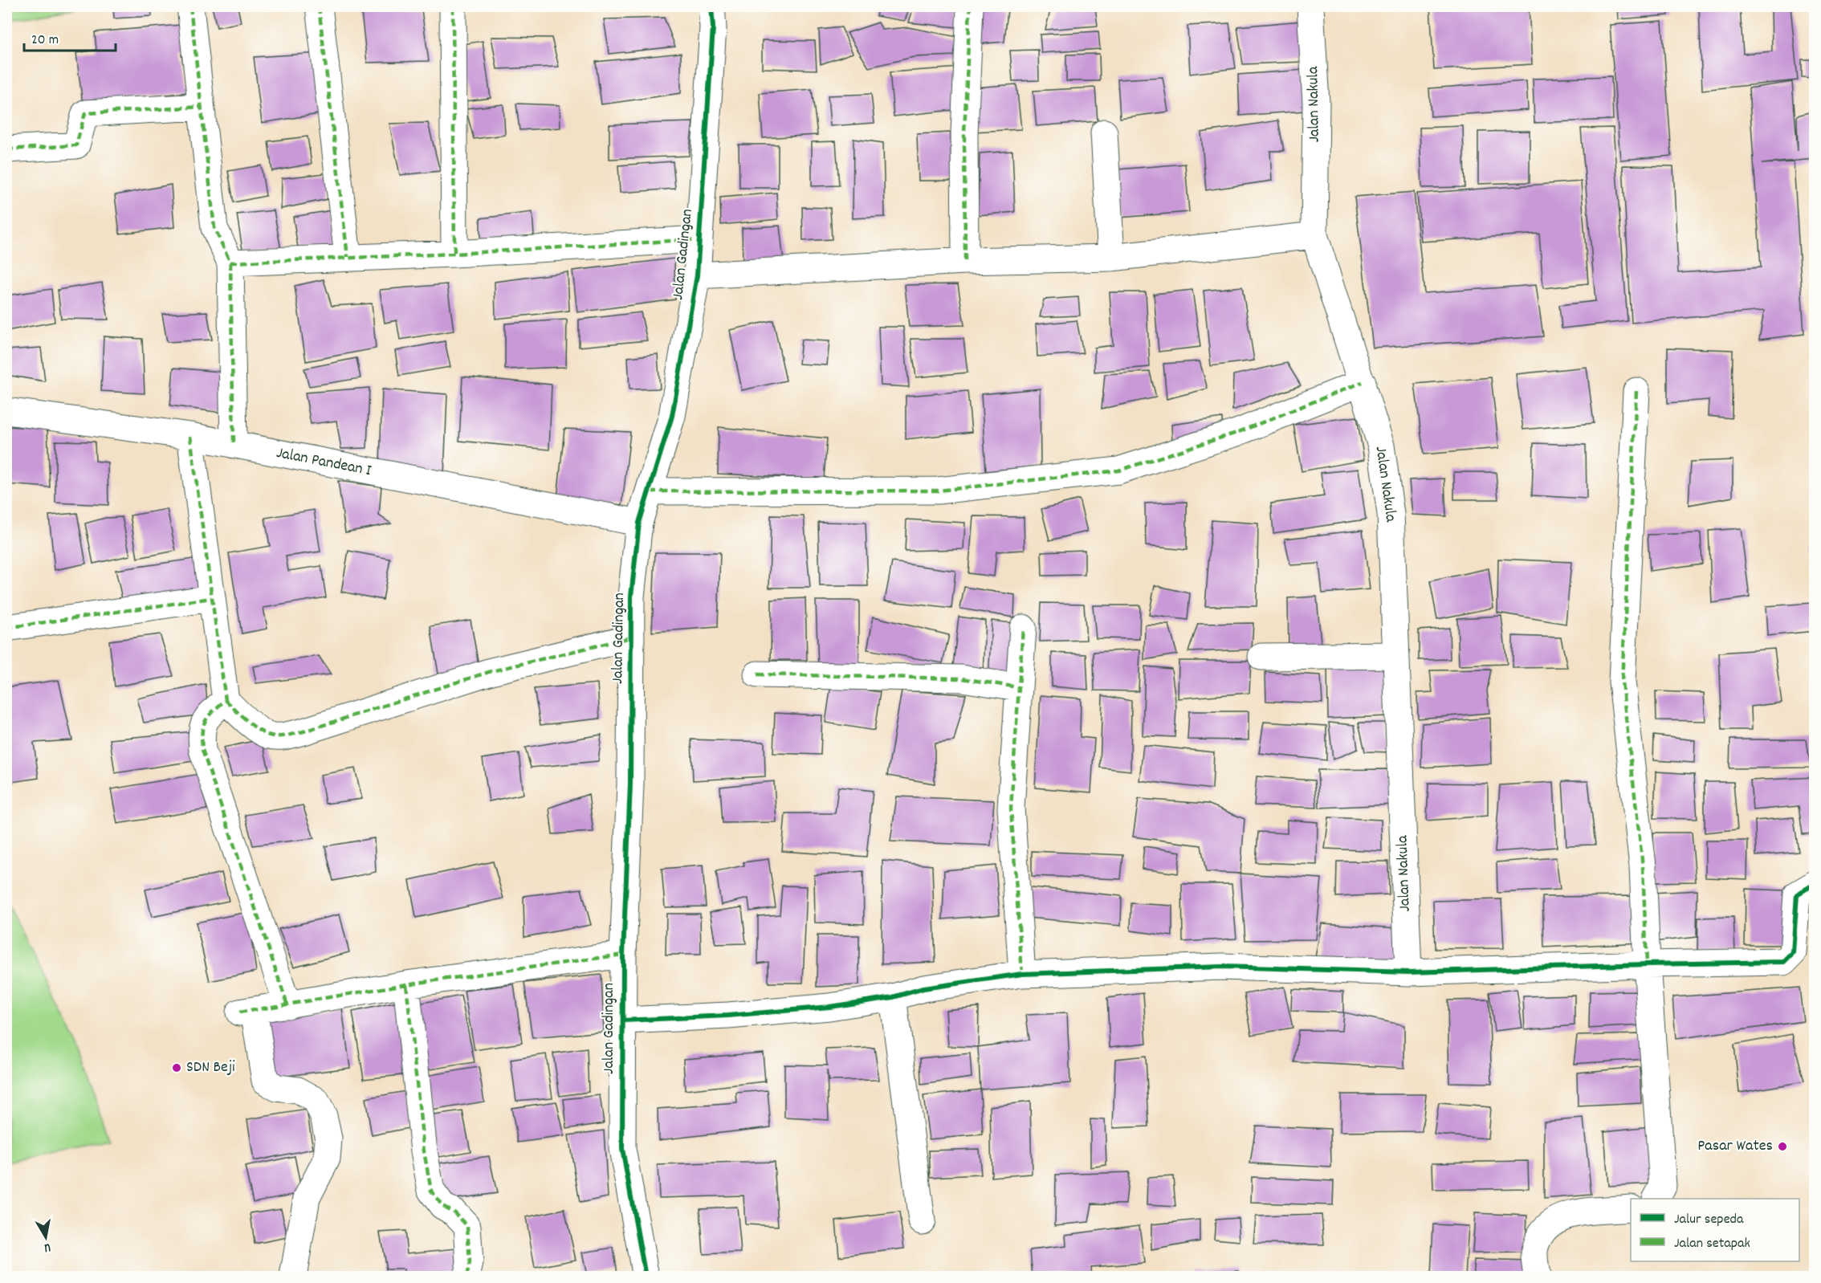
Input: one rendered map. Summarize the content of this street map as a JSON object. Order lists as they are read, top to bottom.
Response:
{
  "streets": {
    "street": ["Jalan Nakula", "Jalan Gadingan", "Jalan Pandean I"]
  },
  "crossings": [
    ["Jalan Gadingan", "Jalan Pandean I"]
  ],
  "places": ["SDN Beji", "Pasar Wates"],
  "legend": ["Jalur sepeda", "Jalan setapak"],
  "scale_bar": "20 m",
  "north": "bottom"
}
